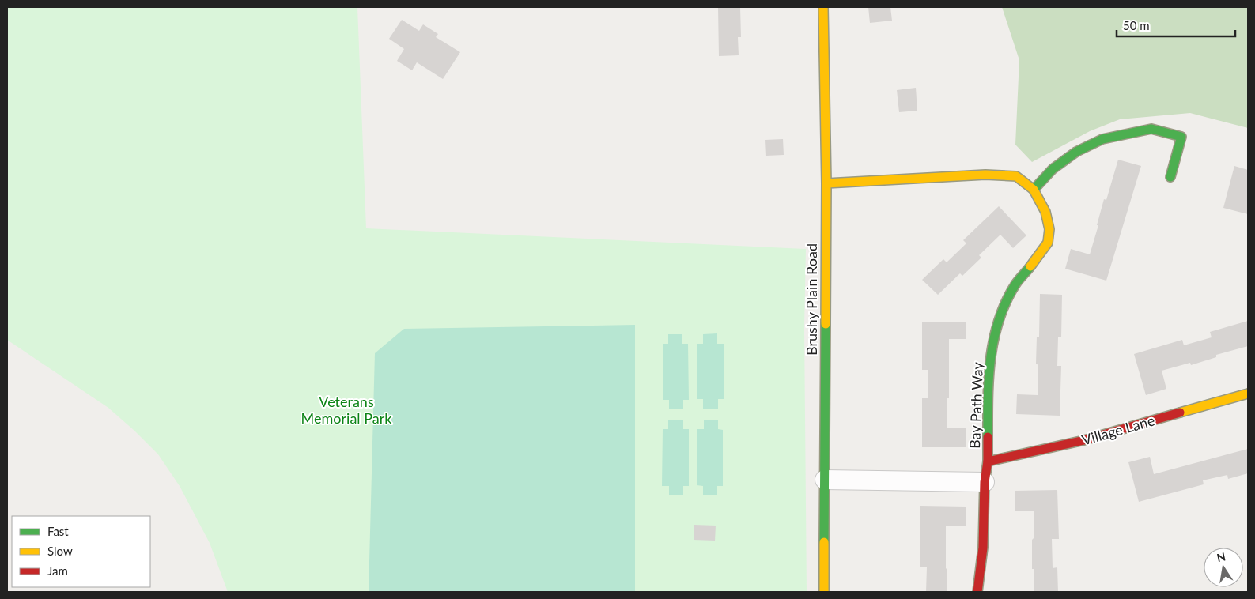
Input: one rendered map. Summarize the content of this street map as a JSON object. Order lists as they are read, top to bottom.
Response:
{
  "streets": {
    "street": ["Brushy Plain Road", "Bay Path Way", "Village Lane"]
  },
  "crossings": [
    ["Brushy Plain Road", "Bay Path Way"],
    ["Bay Path Way", "Village Lane"]
  ],
  "parks": ["Veterans Memorial Park"],
  "legend": ["Fast", "Slow", "Jam"],
  "scale_bar": "50 m",
  "north": "top"
}
